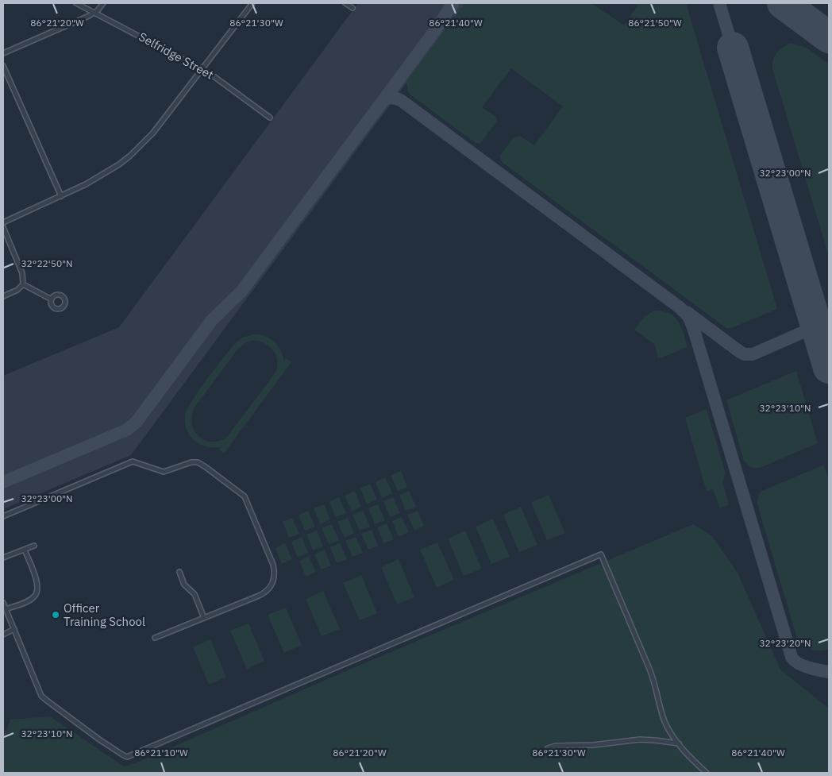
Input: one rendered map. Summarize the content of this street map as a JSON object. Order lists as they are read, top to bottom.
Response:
{
  "streets": {
    "street": ["Selfridge Street"]
  },
  "places": ["Officer Training School"],
  "coordinates": [
    "86°21'20\"W",
    "86°21'30\"W",
    "86°21'40\"W",
    "86°21'50\"W",
    "32°23'00\"N",
    "32°22'50\"N",
    "32°23'10\"N",
    "32°23'20\"N",
    "86°21'10\"W"
  ]
}
